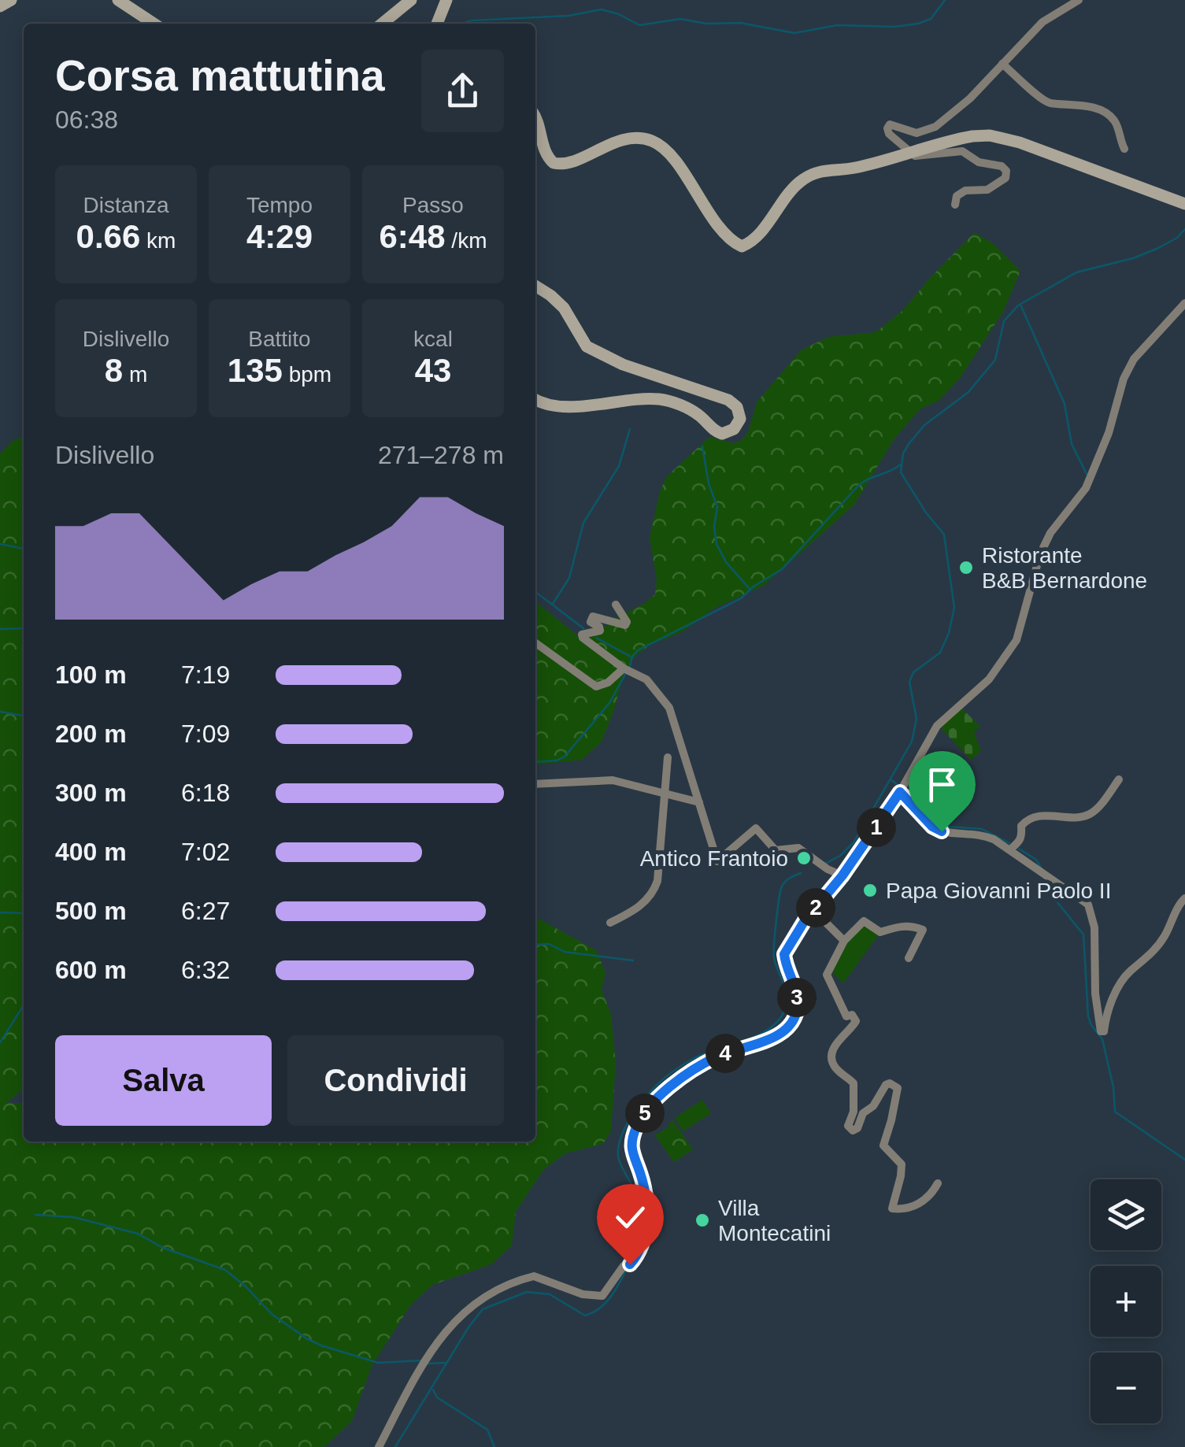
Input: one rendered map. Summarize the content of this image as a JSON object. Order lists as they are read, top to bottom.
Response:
{
  "places": [
    "Ristorante B&B Bernardone",
    "Antico Frantoio",
    "Papa Giovanni Paolo II",
    "Villa Montecatini"
  ],
  "page": {
    "heading": ["Corsa mattutina", "06:38"],
    "stats": [
      ["Distanza", "0.66 km"],
      ["Tempo", "4:29"],
      ["Passo", "6:48 /km"],
      ["Dislivello", "8 m"],
      ["Battito", "135 bpm"],
      ["kcal", "43"]
    ],
    "chart": ["Dislivello", "271–278 m"],
    "list": [
      {
        "name": "100 m",
        "note": "7:19"
      },
      {
        "name": "200 m",
        "note": "7:09"
      },
      {
        "name": "300 m",
        "note": "6:18"
      },
      {
        "name": "400 m",
        "note": "7:02"
      },
      {
        "name": "500 m",
        "note": "6:27"
      },
      {
        "name": "600 m",
        "note": "6:32"
      }
    ],
    "pins": [
      "1",
      "2",
      "3",
      "4",
      "5"
    ],
    "buttons": ["Salva", "Condividi"],
    "map_buttons": ["+", "−"]
  }
}
